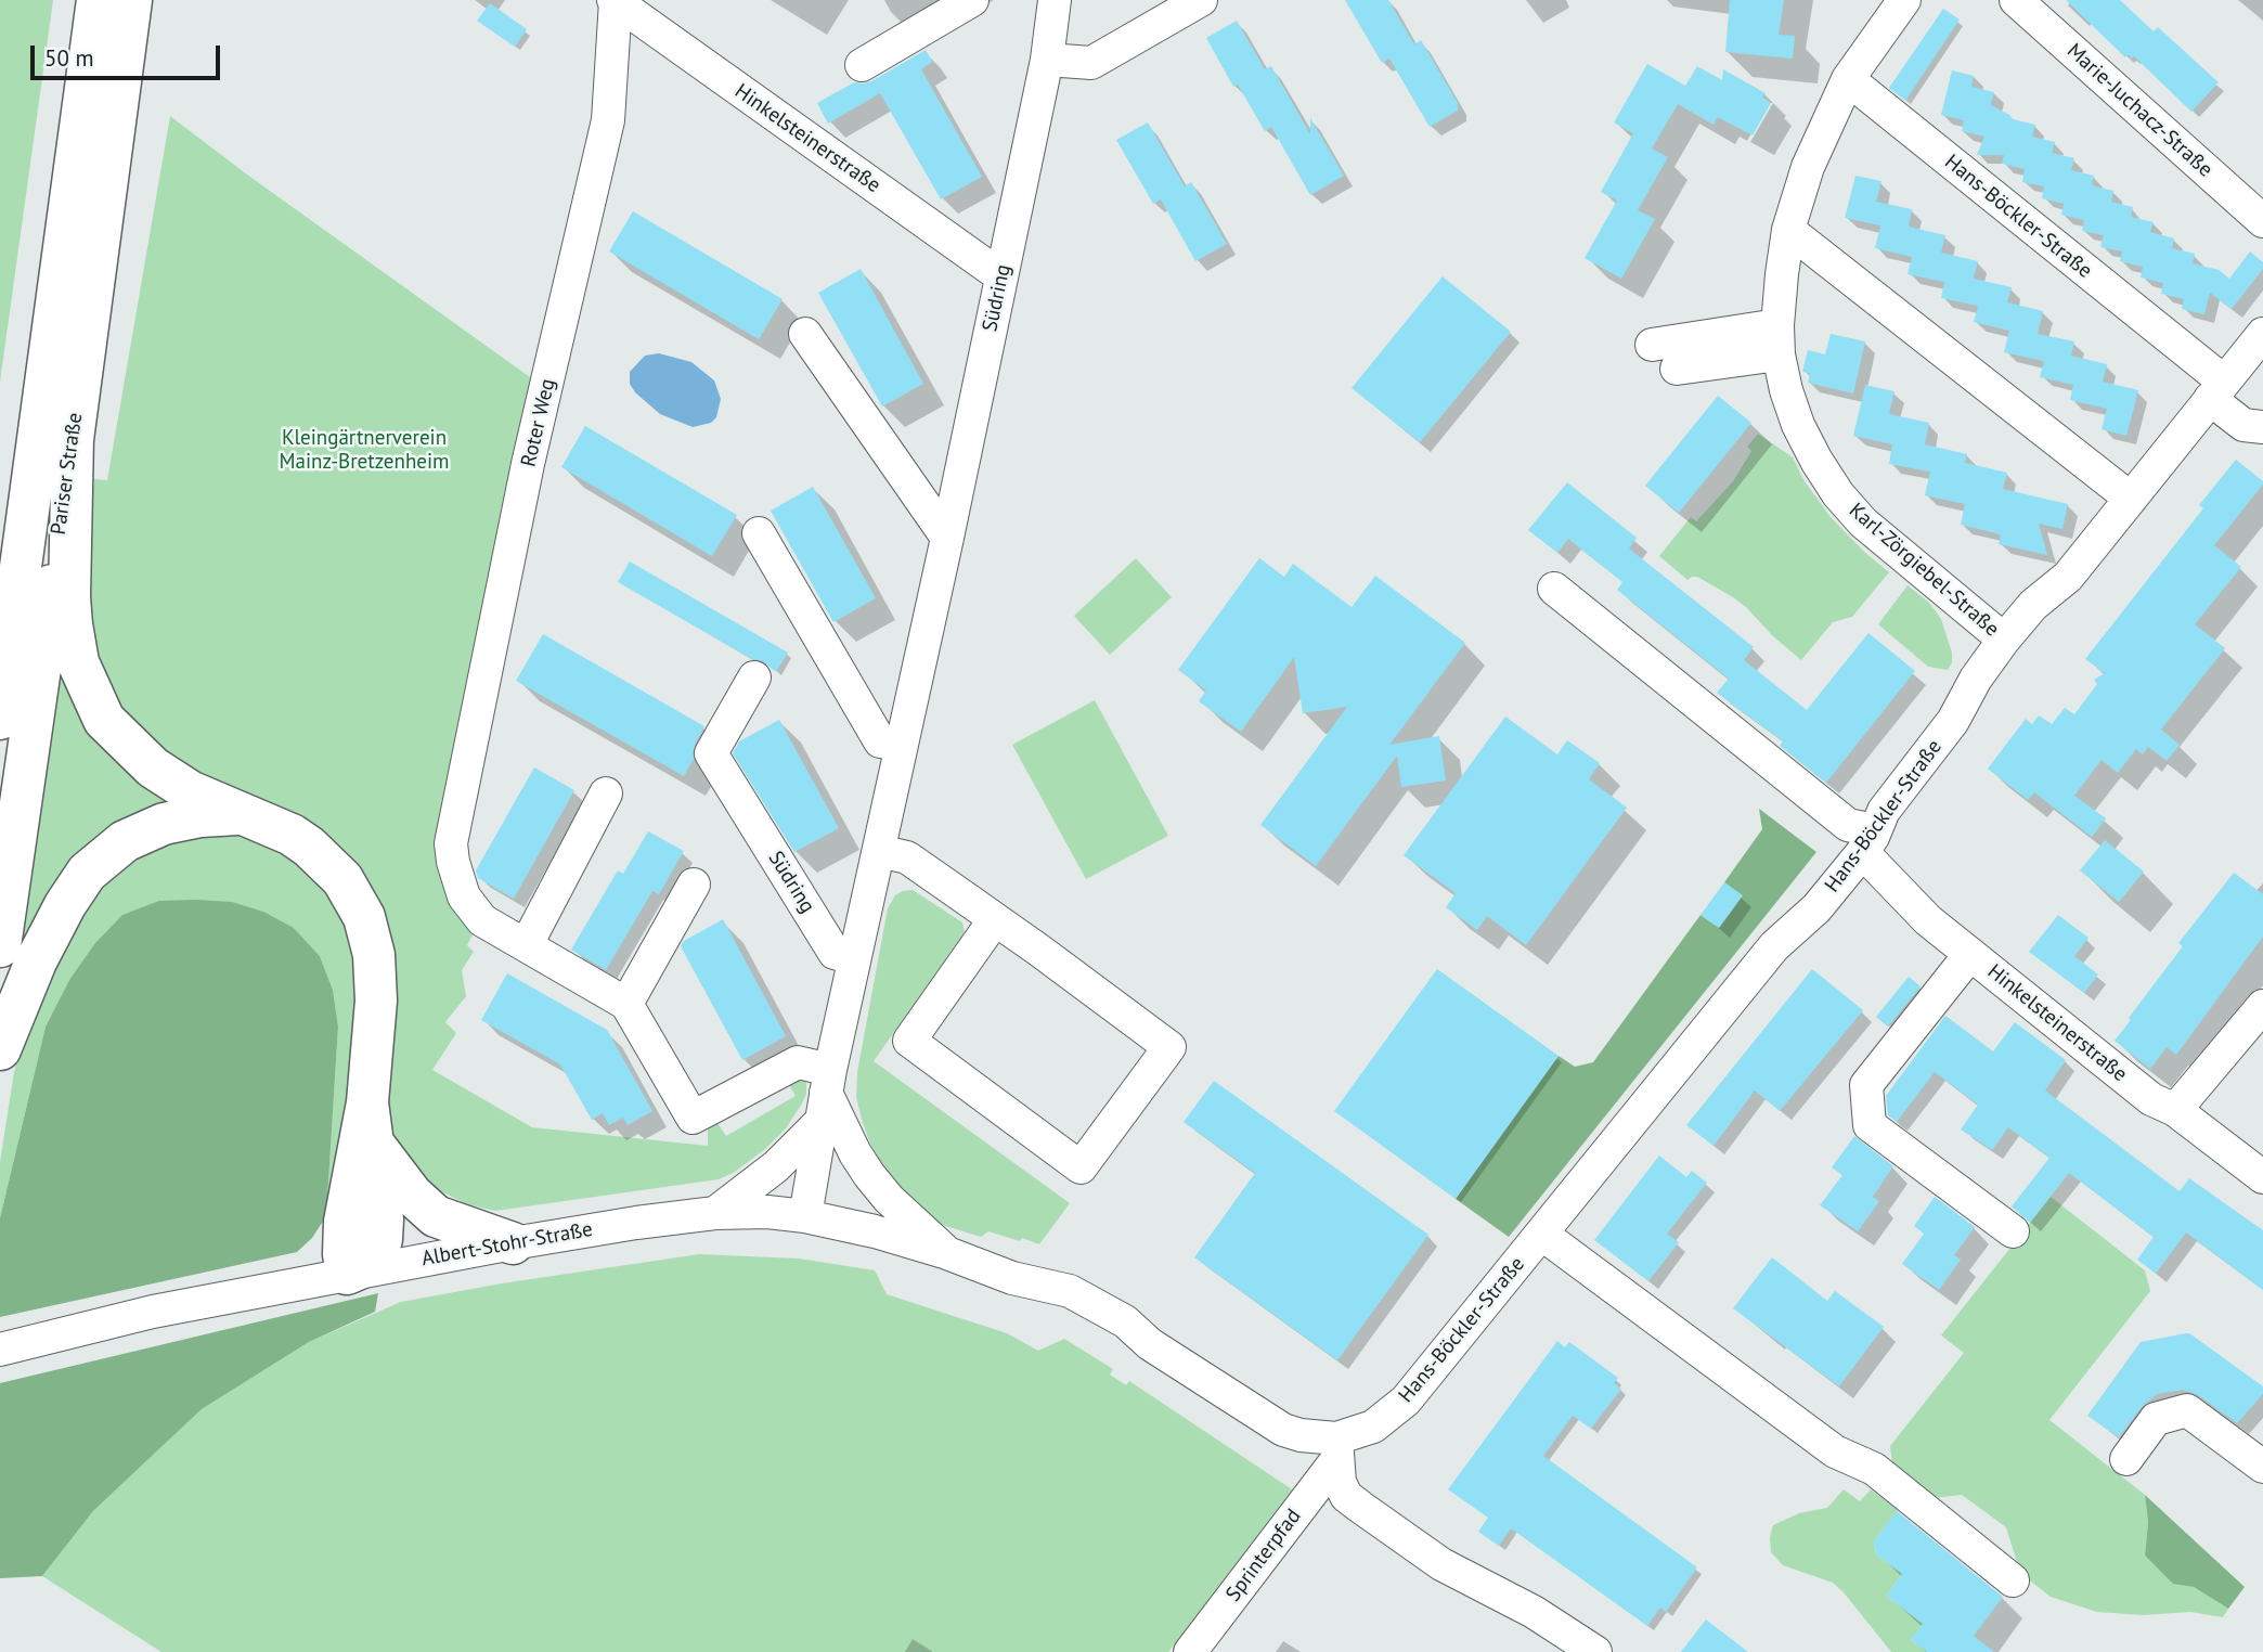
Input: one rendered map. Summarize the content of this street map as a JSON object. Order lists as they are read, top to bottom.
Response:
{
  "streets": {
    "highway": ["Pariser Straße"],
    "street": [
      "Marie-Juchacz-Straße",
      "Hinkelsteinerstraße",
      "Hans-Böckler-Straße",
      "Südring",
      "Roter Weg",
      "Karl-Zörgiebel-Straße",
      "Albert-Stohr-Straße",
      "Sprinterpfad"
    ]
  },
  "crossings": [
    ["Hinkelsteinerstraße", "Hans-Böckler-Straße"],
    ["Hinkelsteinerstraße", "Südring"],
    ["Hinkelsteinerstraße", "Roter Weg"],
    ["Hans-Böckler-Straße", "Karl-Zörgiebel-Straße"],
    ["Hans-Böckler-Straße", "Albert-Stohr-Straße"],
    ["Hans-Böckler-Straße", "Sprinterpfad"],
    ["Südring", "Albert-Stohr-Straße"],
    ["Albert-Stohr-Straße", "Sprinterpfad"]
  ],
  "parks": ["Kleingärtnerverein Mainz-Bretzenheim"],
  "scale_bar": "50 m"
}
